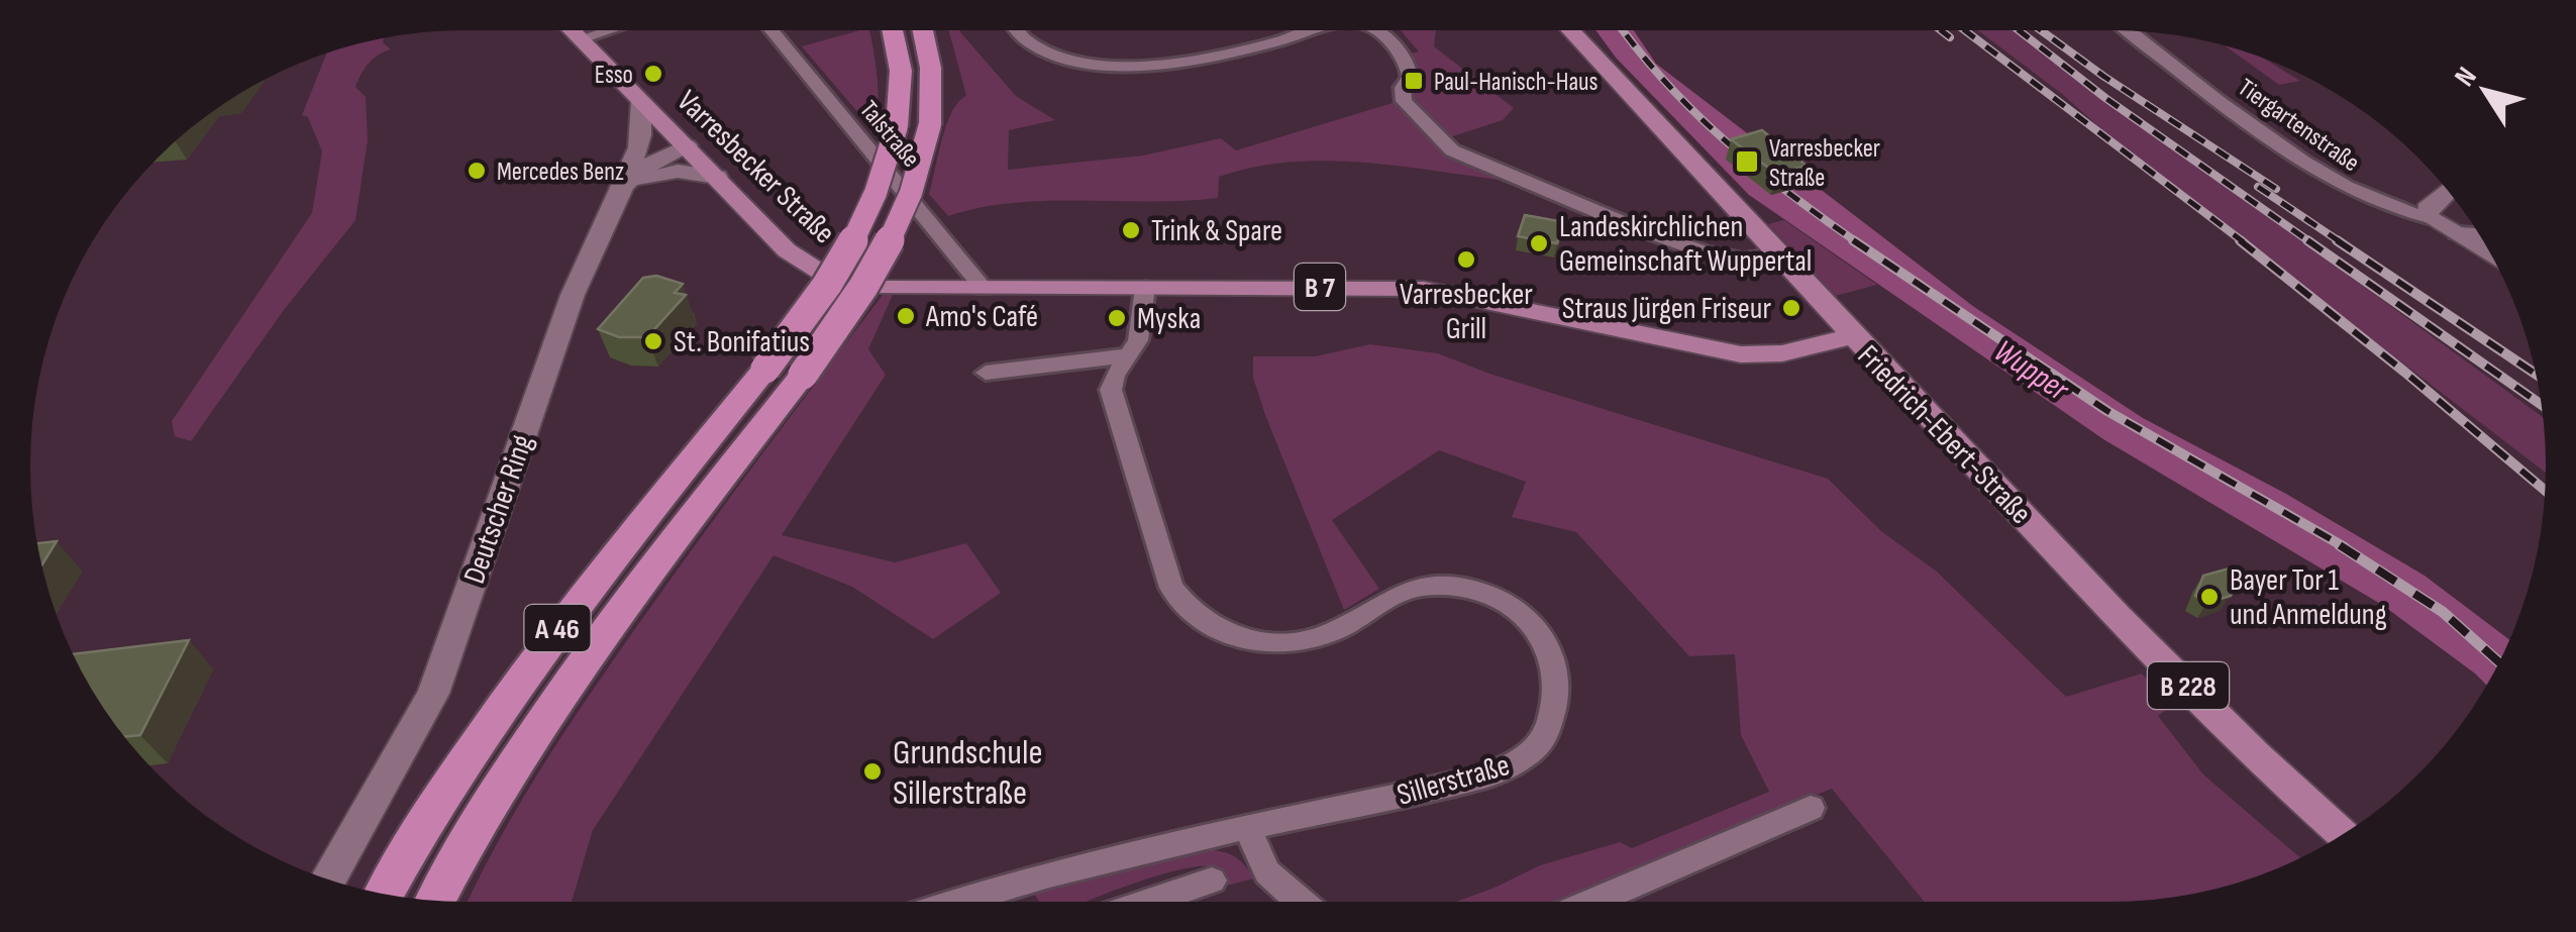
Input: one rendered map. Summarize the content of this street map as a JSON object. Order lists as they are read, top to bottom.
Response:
{
  "streets": {
    "highway": ["A 46"],
    "main road": [
      "Varresbecker Straße",
      "B 7",
      "Friedrich-Ebert-Straße",
      "B 228"
    ],
    "street": [
      "Tiergartenstraße",
      "Talstraße",
      "Deutscher Ring",
      "Sillerstraße"
    ]
  },
  "crossings": [
    ["Talstraße", "Varresbecker Straße"],
    ["Varresbecker Straße", "Friedrich-Ebert-Straße"],
    ["Varresbecker Straße", "Deutscher Ring"],
    ["Varresbecker Straße", "Sillerstraße"]
  ],
  "water": ["Wupper"],
  "places": {
    "other": [
      "Esso",
      "Mercedes Benz",
      "Trink & Spare",
      "Landeskirchlichen Gemeinschaft Wuppertal",
      "Varresbecker Grill",
      "Straus Jürgen Friseur",
      "Amo's Café",
      "Myska",
      "St. Bonifatius",
      "Bayer Tor 1 und Anmeldung",
      "Grundschule Sillerstraße"
    ],
    "transit": ["Paul-Hanisch-Haus", "Varresbecker Straße"]
  },
  "north": "top left"
}
